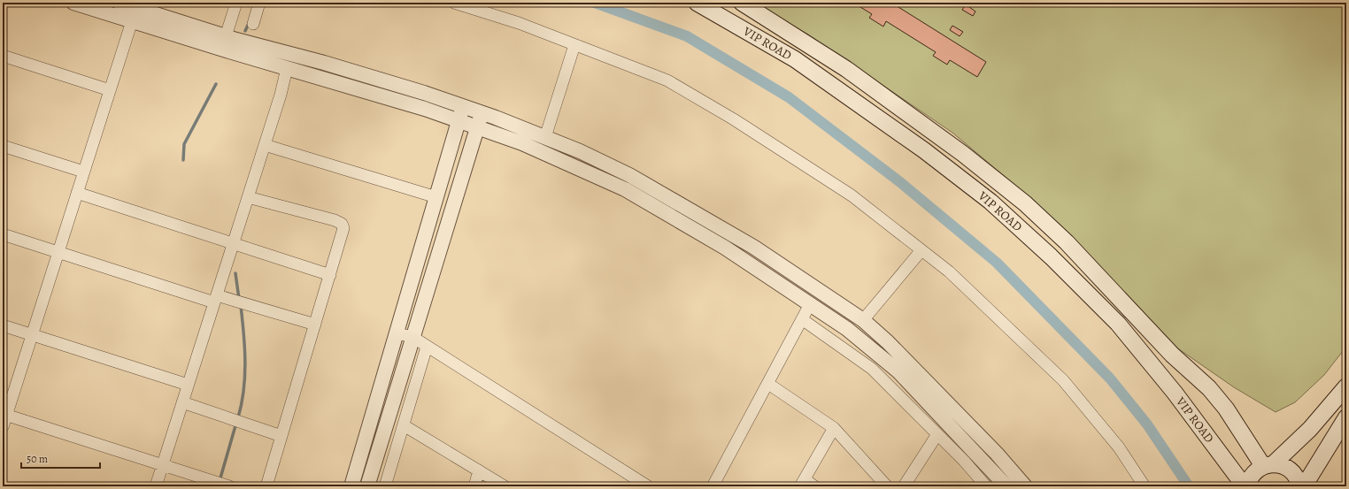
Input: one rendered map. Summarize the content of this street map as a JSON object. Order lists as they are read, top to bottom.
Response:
{
  "streets": {
    "main road": ["VIP ROAD"]
  },
  "scale_bar": "50 m"
}
